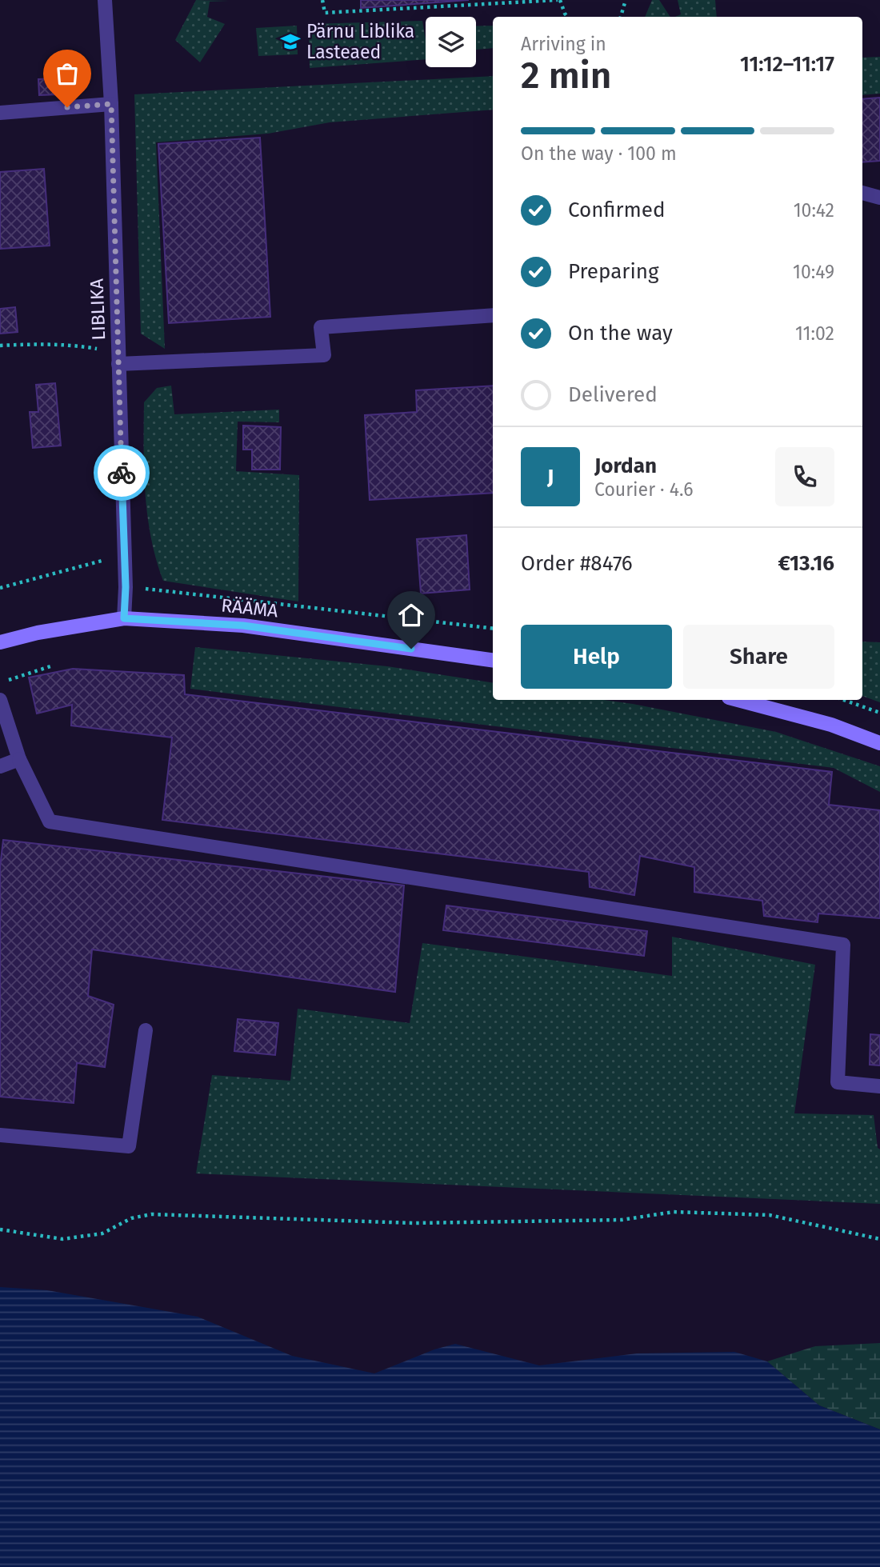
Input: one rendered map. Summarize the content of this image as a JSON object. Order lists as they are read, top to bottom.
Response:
{
  "streets": {
    "main road": ["RÄÄMA"],
    "street": ["LIBLIKA"]
  },
  "crossings": [
    ["LIBLIKA", "RÄÄMA"]
  ],
  "places": {
    "school or university": ["Pärnu Liblika Lasteaed"]
  },
  "page": {
    "heading": ["2 min", "Arriving in", "11:12–11:17"],
    "panel": [
      "Jordan",
      "Courier · 4.6",
      "Order #8476",
      "€13.16"
    ],
    "bar": "On the way · 100 m",
    "list": [
      ["Confirmed", "10:42"],
      ["Preparing", "10:49"],
      ["On the way", "11:02"],
      "Delivered"
    ],
    "round": "J",
    "buttons": ["Help", "Share"]
  }
}
